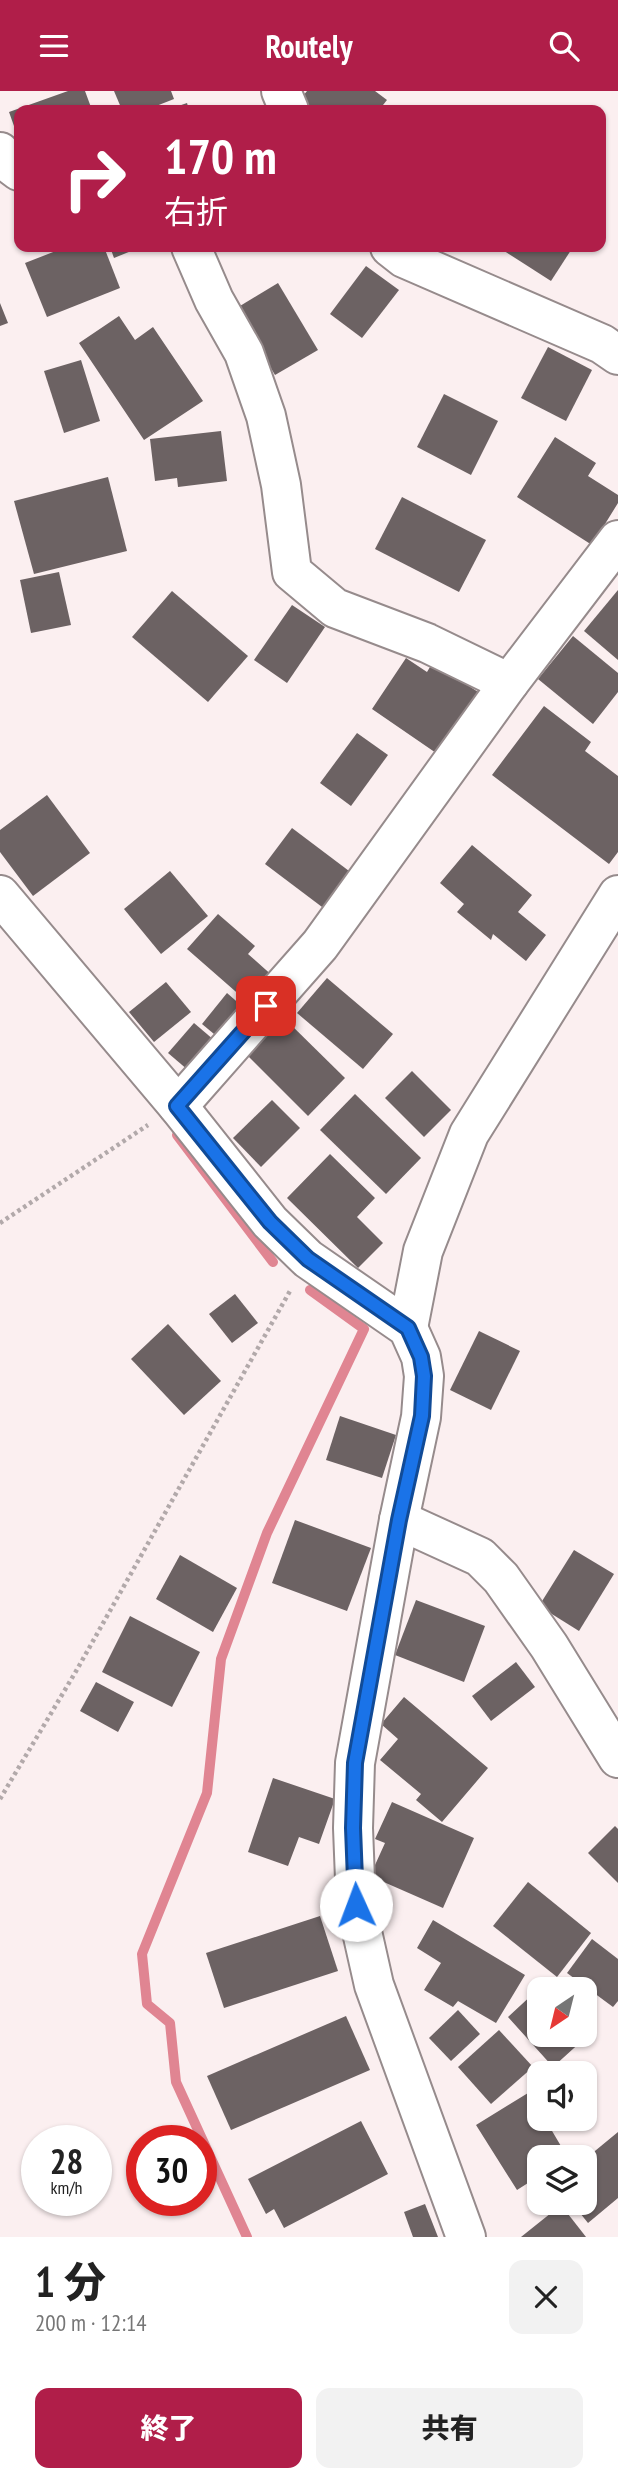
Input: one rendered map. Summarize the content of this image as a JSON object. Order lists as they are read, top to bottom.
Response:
{
  "north": "bottom left",
  "page": {
    "header": "Routely",
    "turn": ["170 m", "右折"],
    "speed": "28 km/h",
    "limit": "30",
    "heading": ["1 分", "200 m · 12:14"],
    "buttons": ["終了", "共有"]
  }
}
